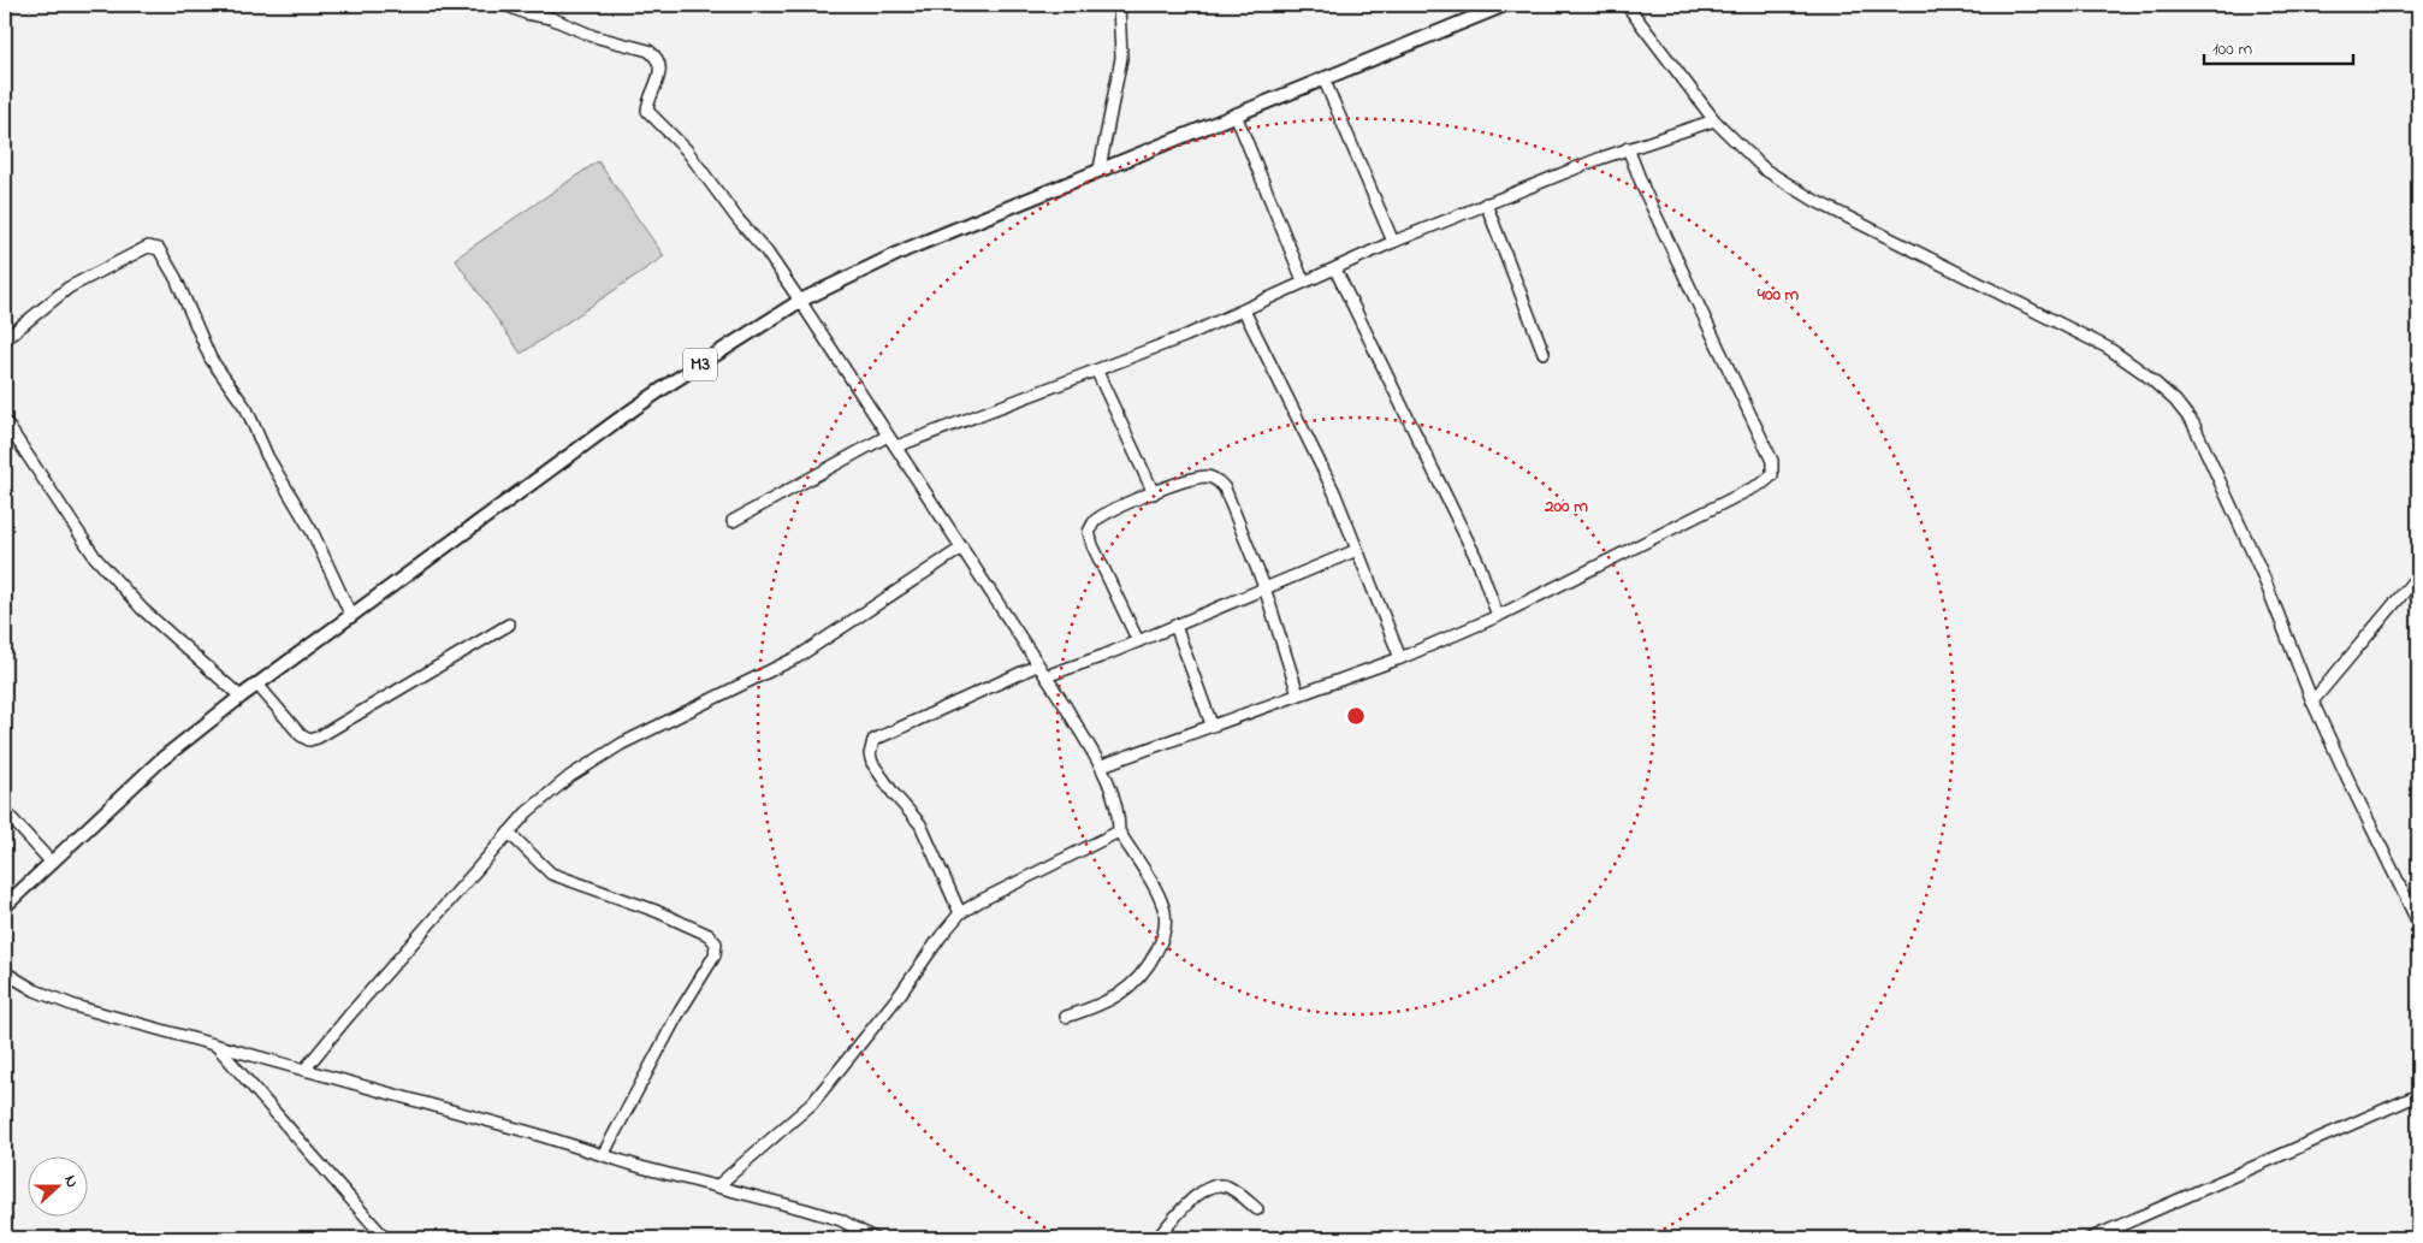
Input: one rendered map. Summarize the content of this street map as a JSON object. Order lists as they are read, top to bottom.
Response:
{
  "streets": {
    "main road": ["M3"]
  },
  "scale_bar": "100 m",
  "north": "right",
  "rings": ["400 m", "200 m"]
}
